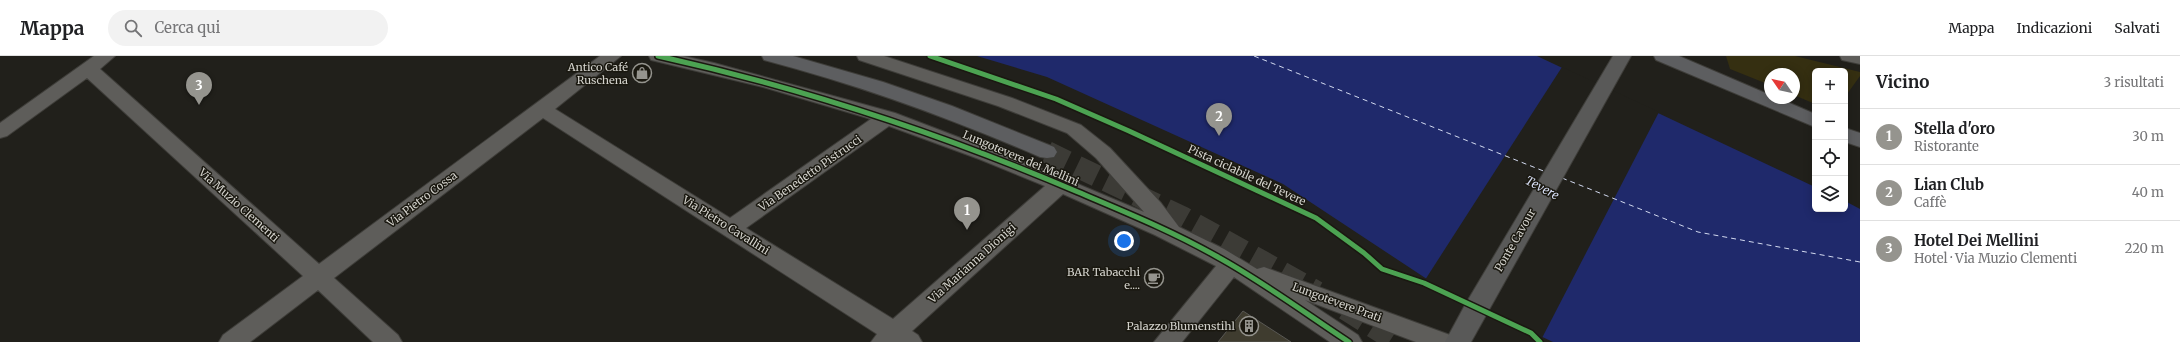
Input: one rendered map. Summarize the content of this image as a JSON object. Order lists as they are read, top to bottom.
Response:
{
  "streets": {
    "main road": ["Lungotevere dei Mellini"],
    "street": [
      "Via Benedetto Pistrucci",
      "Via Pietro Cossa",
      "Via Muzio Clementi",
      "Via Pietro Cavallini",
      "Ponte Cavour",
      "Via Marianna Dionigi",
      "Lungotevere Prati"
    ],
    "cycle path": ["Pista ciclabile del Tevere"]
  },
  "crossings": [
    ["Lungotevere dei Mellini", "Via Benedetto Pistrucci"],
    ["Lungotevere dei Mellini", "Via Marianna Dionigi"],
    ["Lungotevere dei Mellini", "Lungotevere Prati"],
    ["Via Benedetto Pistrucci", "Via Pietro Cavallini"],
    ["Via Pietro Cossa", "Via Muzio Clementi"],
    ["Via Pietro Cossa", "Via Pietro Cavallini"],
    ["Via Pietro Cavallini", "Via Marianna Dionigi"]
  ],
  "water": ["Tevere"],
  "places": {
    "shop": ["Antico Café Ruschena"],
    "cafe": ["BAR Tabacchi e...."],
    "building": ["Palazzo Blumenstihl"]
  },
  "north": "top left",
  "page": {
    "header": "Mappa",
    "search": "Cerca qui",
    "nav": ["Mappa", "Indicazioni", "Salvati"],
    "heading": ["Vicino", "3 risultati"],
    "map_buttons": ["+", "−"],
    "pins": ["3", "2", "1"],
    "list": [
      {
        "mark": "1",
        "name": "Stella d'oro",
        "note": "Ristorante",
        "value": "30 m"
      },
      {
        "mark": "2",
        "name": "Lian Club",
        "note": "Caffè",
        "value": "40 m"
      },
      {
        "mark": "3",
        "name": "Hotel Dei Mellini",
        "note": "Hotel · Via Muzio Clementi",
        "value": "220 m"
      }
    ]
  }
}
